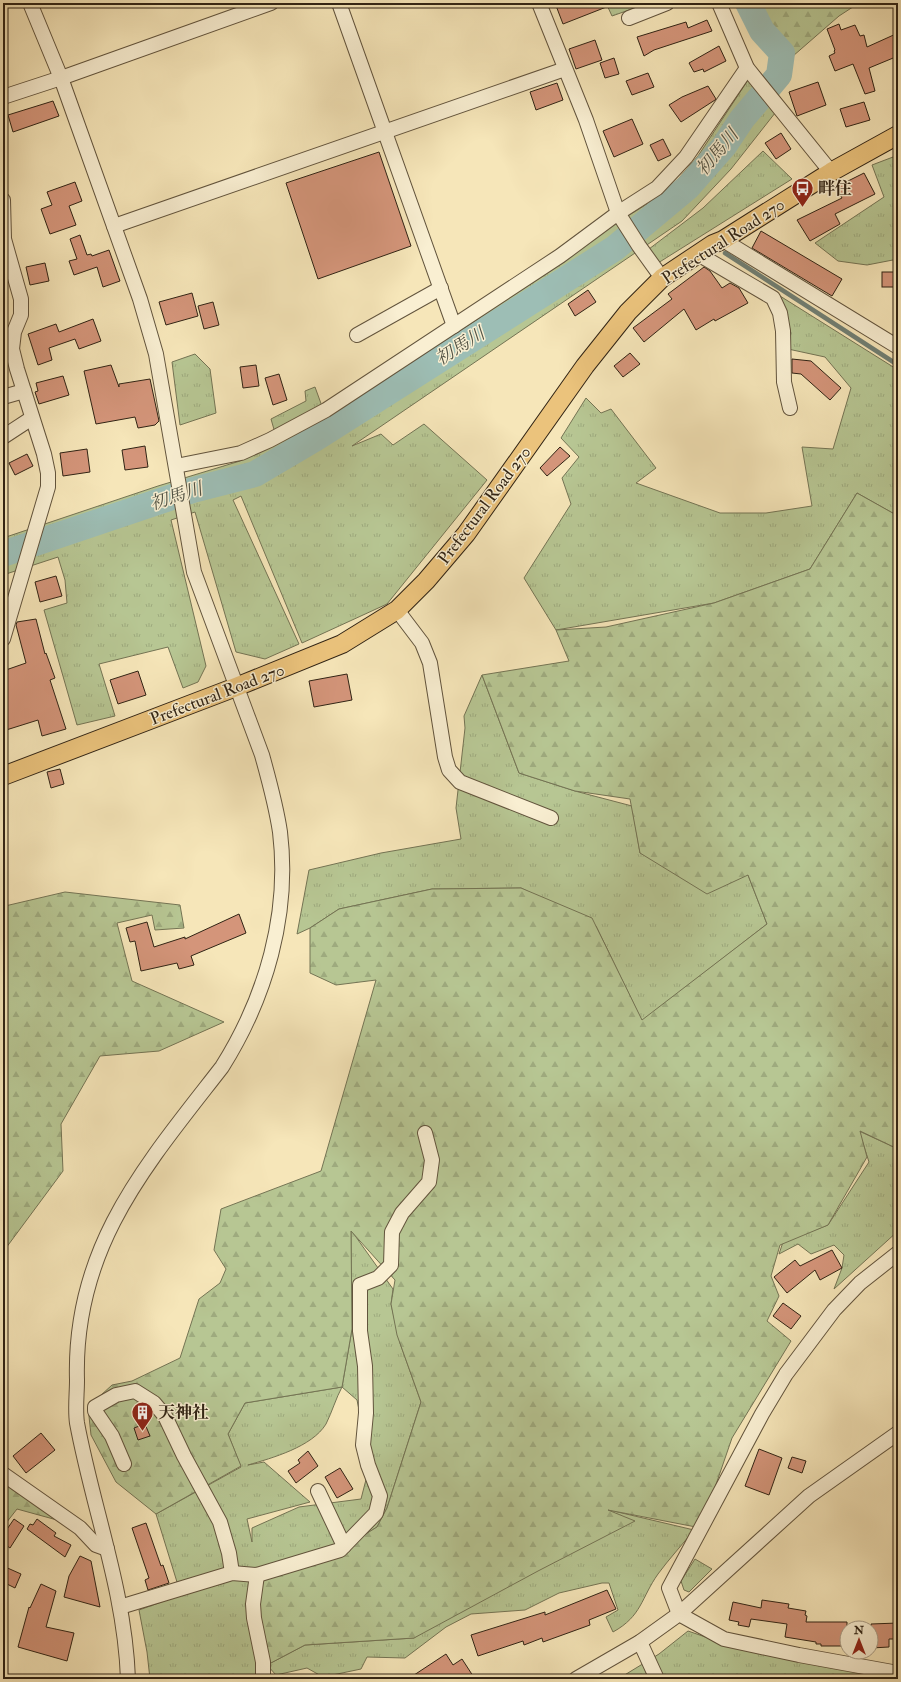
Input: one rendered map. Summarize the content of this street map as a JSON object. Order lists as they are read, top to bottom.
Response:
{
  "streets": {
    "main road": ["Prefectural Road 270"]
  },
  "water": ["初馬川"],
  "places": {
    "bus stop": ["畔住"],
    "building": ["天神社"]
  },
  "north": "top"
}
